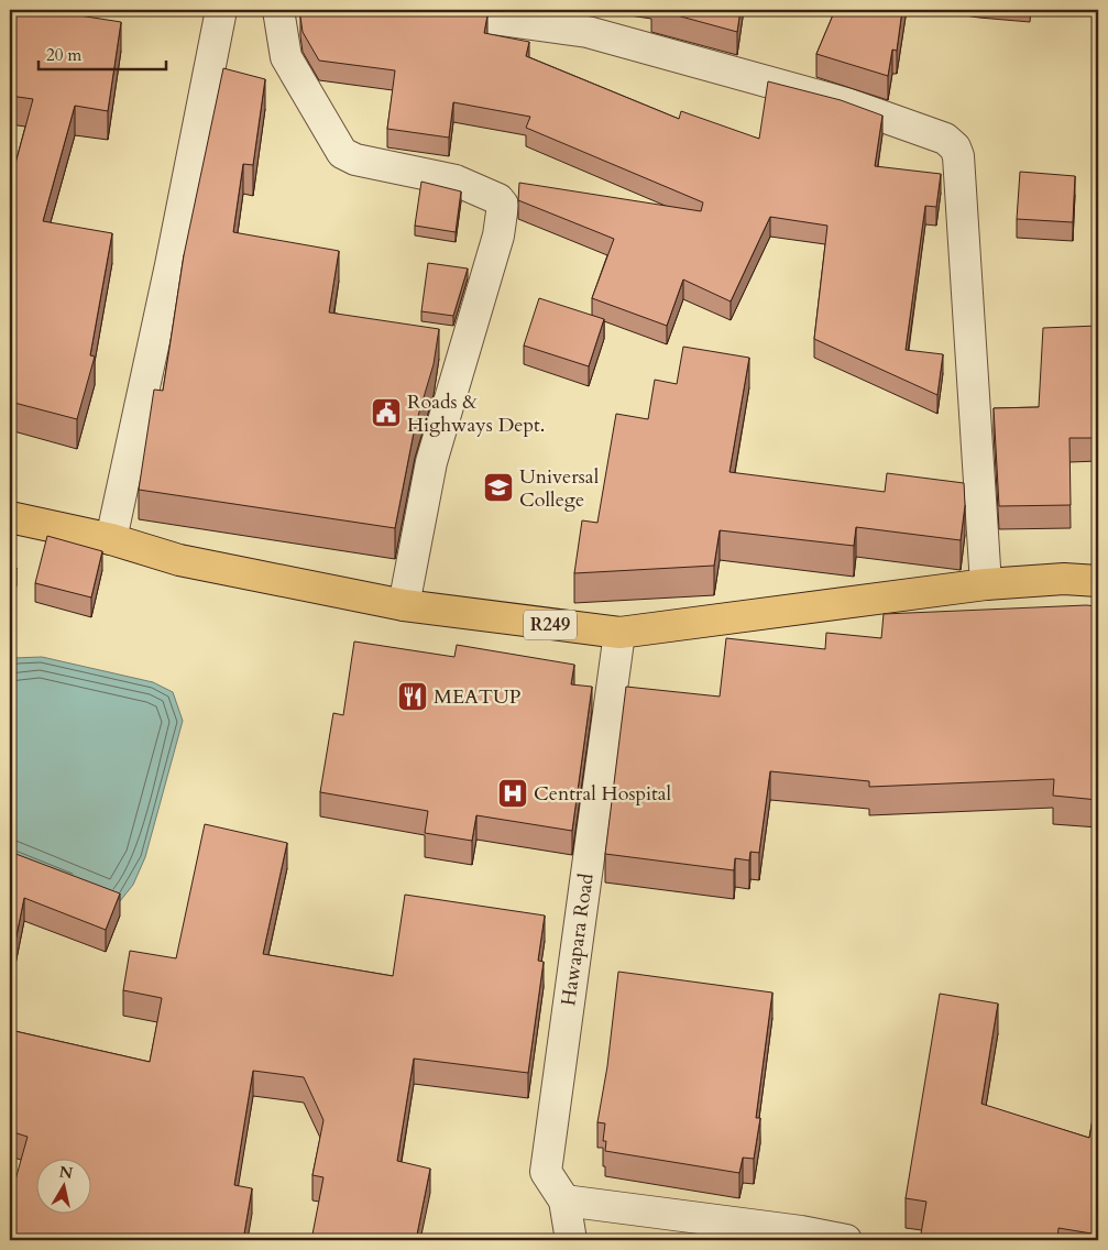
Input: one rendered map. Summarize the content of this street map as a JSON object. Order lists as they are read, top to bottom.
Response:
{
  "streets": {
    "main road": ["R249"],
    "street": ["Hawapara Road"]
  },
  "crossings": [
    ["R249", "Hawapara Road"]
  ],
  "places": {
    "public building": ["Roads & Highways Dept."],
    "school or university": ["Universal College"],
    "restaurant": ["MEATUP"],
    "hospital": ["Central Hospital"]
  },
  "scale_bar": "20 m",
  "north": "top"
}
